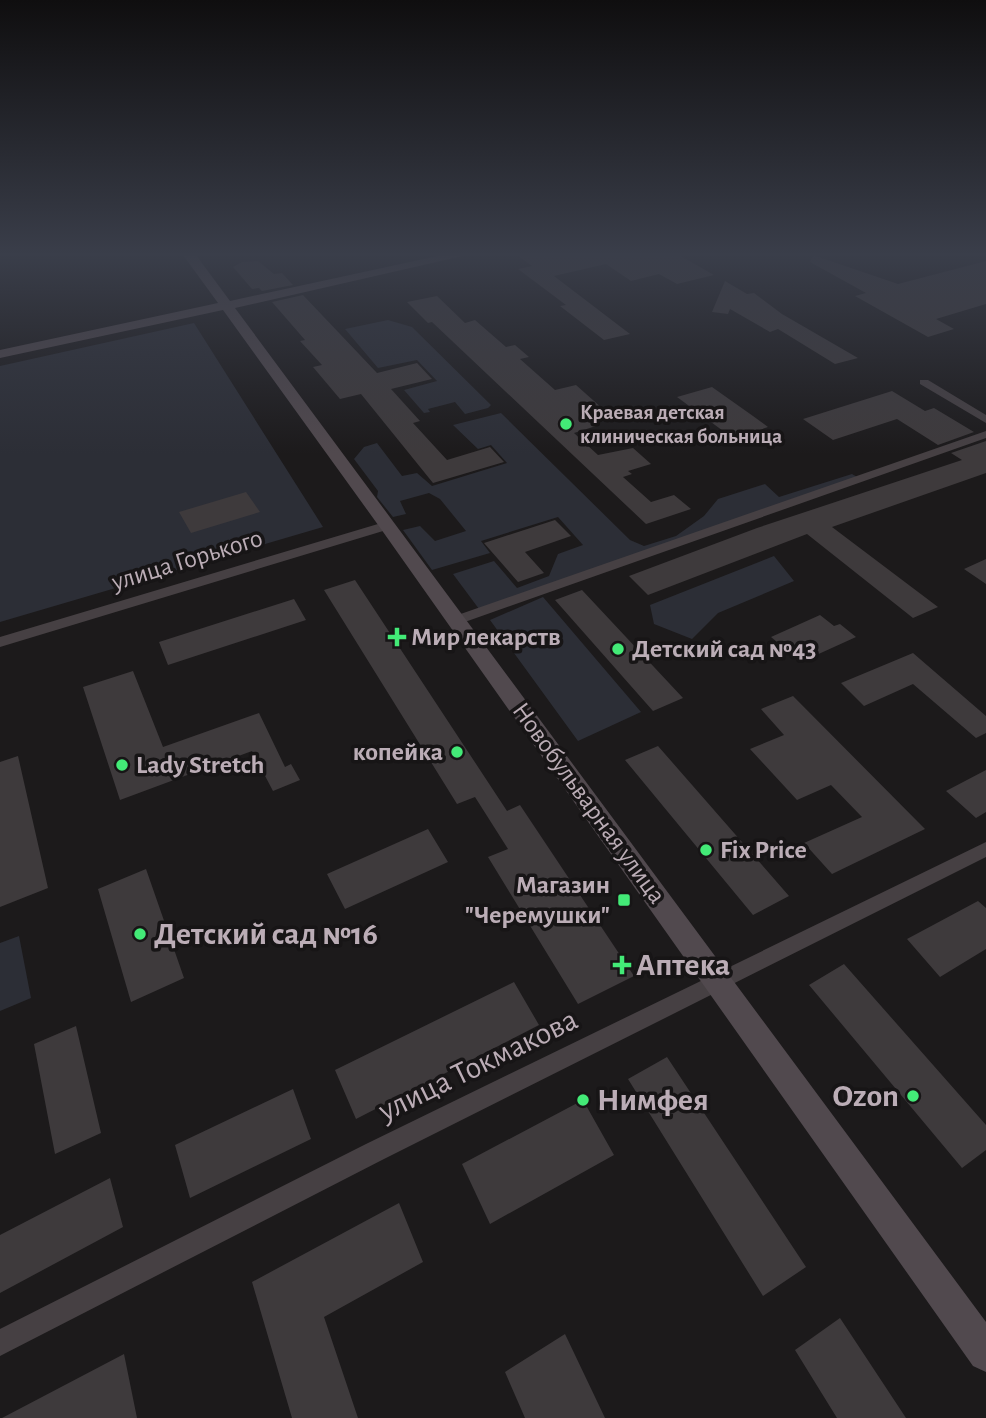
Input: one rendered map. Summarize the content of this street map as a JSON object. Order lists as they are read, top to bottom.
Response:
{
  "streets": {
    "street": ["улица Горького", "Новобульварная улица", "улица Токмакова"]
  },
  "crossings": [
    ["улица Горького", "Новобульварная улица"],
    ["Новобульварная улица", "улица Токмакова"]
  ],
  "places": {
    "other": [
      "Краевая детская клиническая больница",
      "Детский сад №43",
      "копейка",
      "Lady Stretch",
      "Fix Price",
      "Детский сад №16",
      "Ozon",
      "Нимфея"
    ],
    "health": ["Мир лекарств", "Аптека"],
    "transit": ["Магазин \"Черемушки\""]
  }
}
